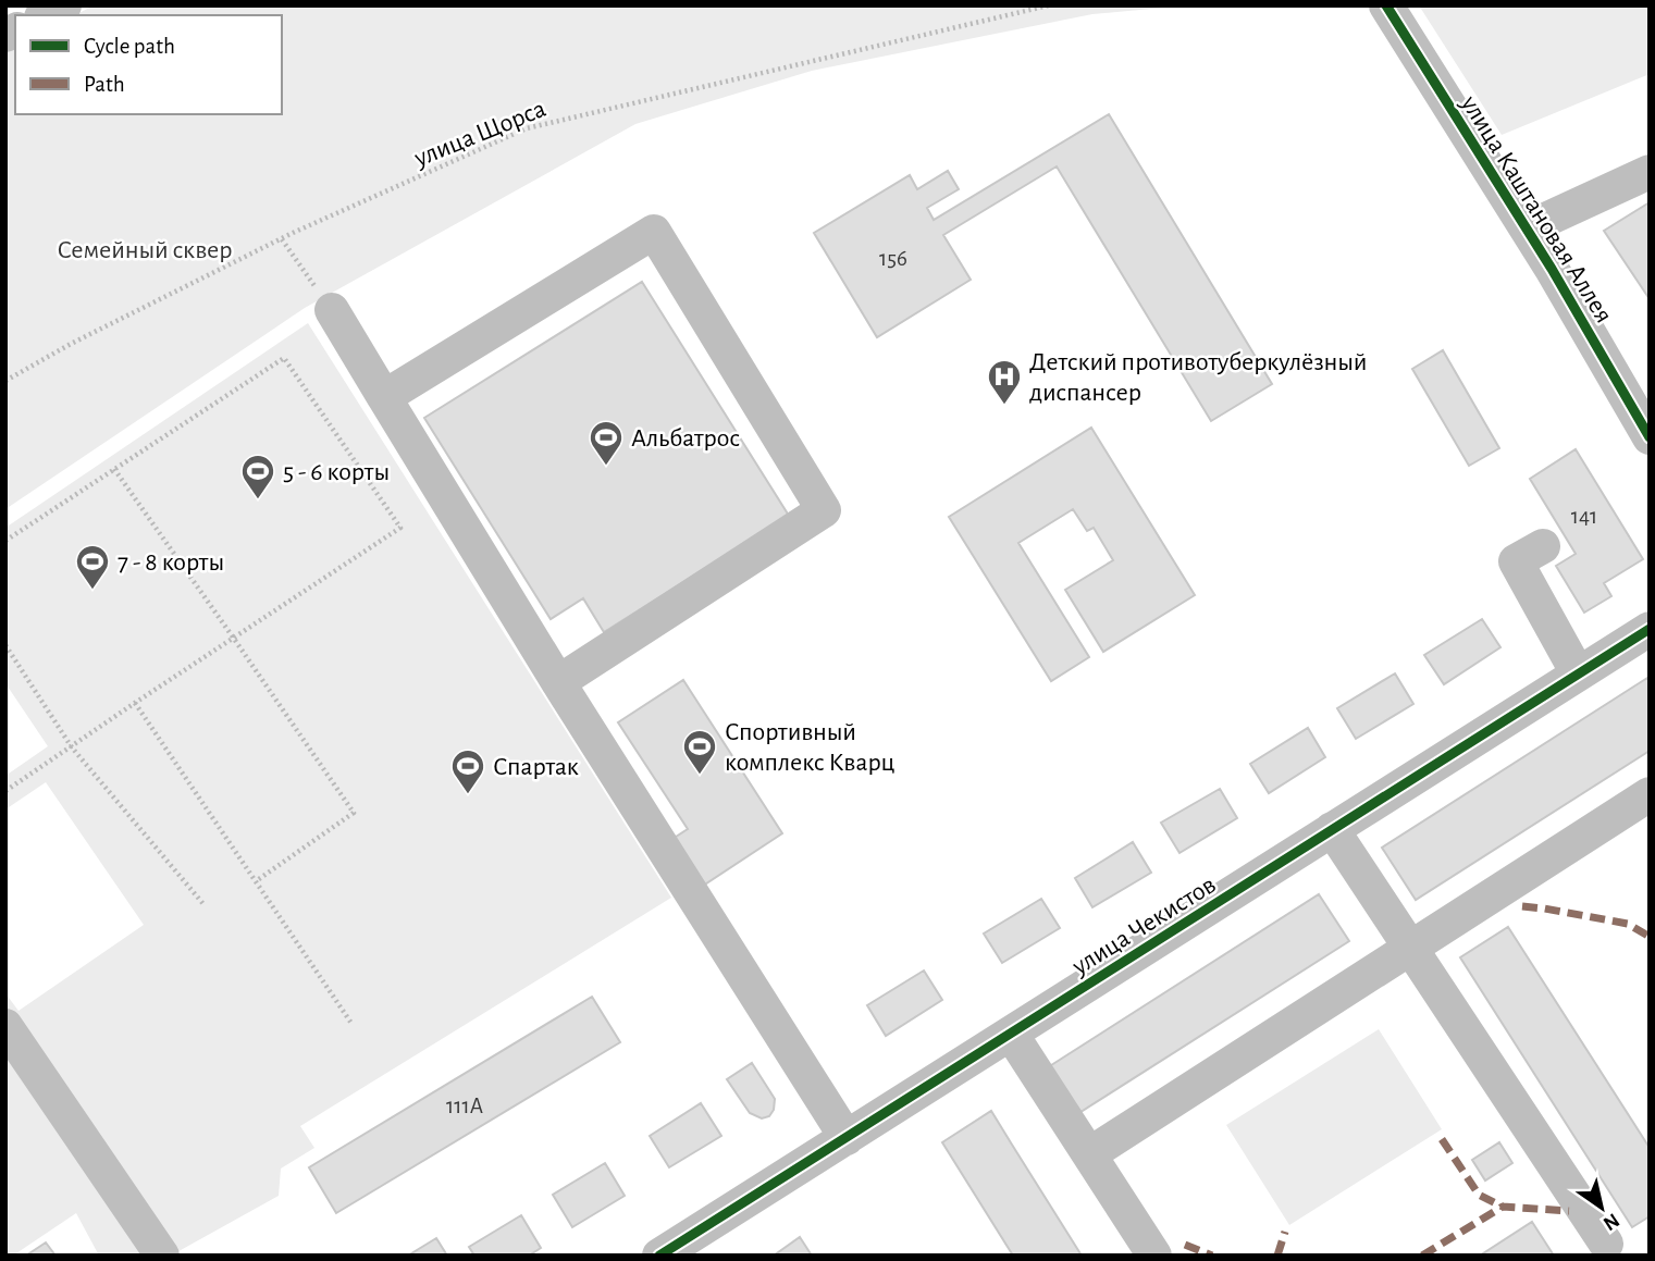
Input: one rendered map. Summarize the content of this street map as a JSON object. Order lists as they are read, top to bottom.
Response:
{
  "streets": {
    "street": ["улица Каштановая Аллея", "улица Чекистов"],
    "path": ["улица Щорса"]
  },
  "parks": ["Семейный сквер"],
  "places": {
    "hospital": ["Детский противотуберкулёзный диспансер"],
    "sports": [
      "Альбатрос",
      "5 - 6 корты",
      "7 - 8 корты",
      "Спортивный комплекс Кварц",
      "Спартак"
    ]
  },
  "house_numbers": ["156", "141", "111А"],
  "legend": ["Cycle path", "Path"],
  "north": "bottom right"
}
